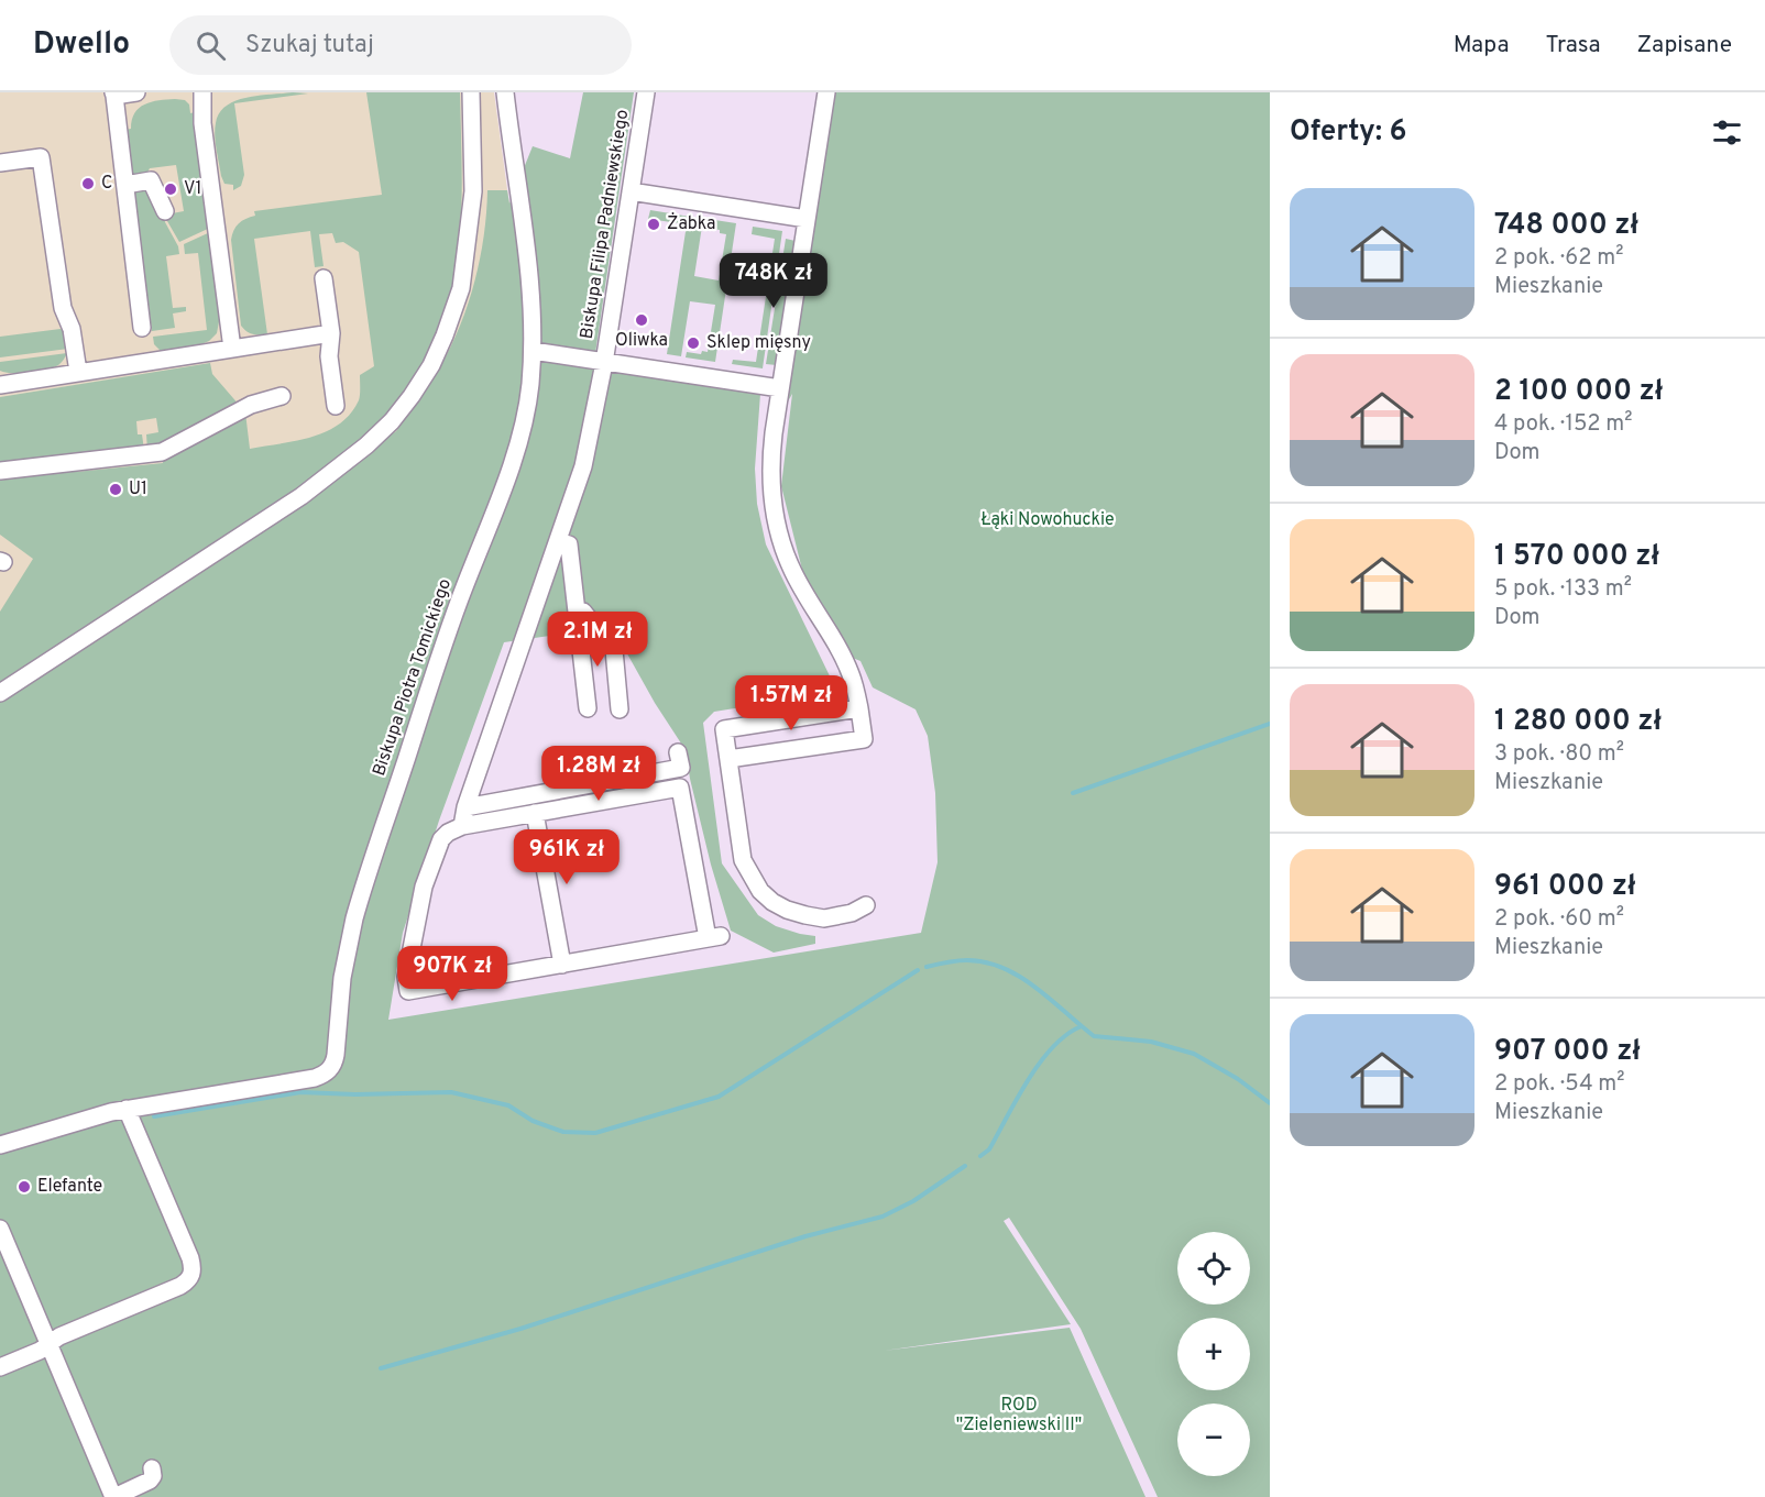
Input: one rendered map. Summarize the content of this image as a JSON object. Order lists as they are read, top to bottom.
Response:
{
  "streets": {
    "street": ["Biskupa Filipa Padniewskiego", "Biskupa Piotra Tomickiego"]
  },
  "crossings": [
    ["Biskupa Filipa Padniewskiego", "Biskupa Piotra Tomickiego"]
  ],
  "parks": ["Łąki Nowohuckie", "ROD \"Zieleniewski II\""],
  "places": [
    "C",
    "V1",
    "Żabka",
    "Oliwka",
    "Sklep mięsny",
    "U1",
    "Elefante"
  ],
  "page": {
    "header": "Dwello",
    "search": "Szukaj tutaj",
    "nav": ["Mapa", "Trasa", "Zapisane"],
    "heading": "Oferty: 6",
    "list": [
      {
        "name": "748 000 zł",
        "note": "2 pok. · 62 m² · Mieszkanie"
      },
      {
        "name": "2 100 000 zł",
        "note": "4 pok. · 152 m² · Dom"
      },
      {
        "name": "1 570 000 zł",
        "note": "5 pok. · 133 m² · Dom"
      },
      {
        "name": "1 280 000 zł",
        "note": "3 pok. · 80 m² · Mieszkanie"
      },
      {
        "name": "961 000 zł",
        "note": "2 pok. · 60 m² · Mieszkanie"
      },
      {
        "name": "907 000 zł",
        "note": "2 pok. · 54 m² · Mieszkanie"
      }
    ],
    "price": [
      "748K zł",
      "2.1M zł",
      "1.57M zł",
      "1.28M zł",
      "961K zł",
      "907K zł"
    ],
    "map_buttons": ["+", "−"]
  }
}
